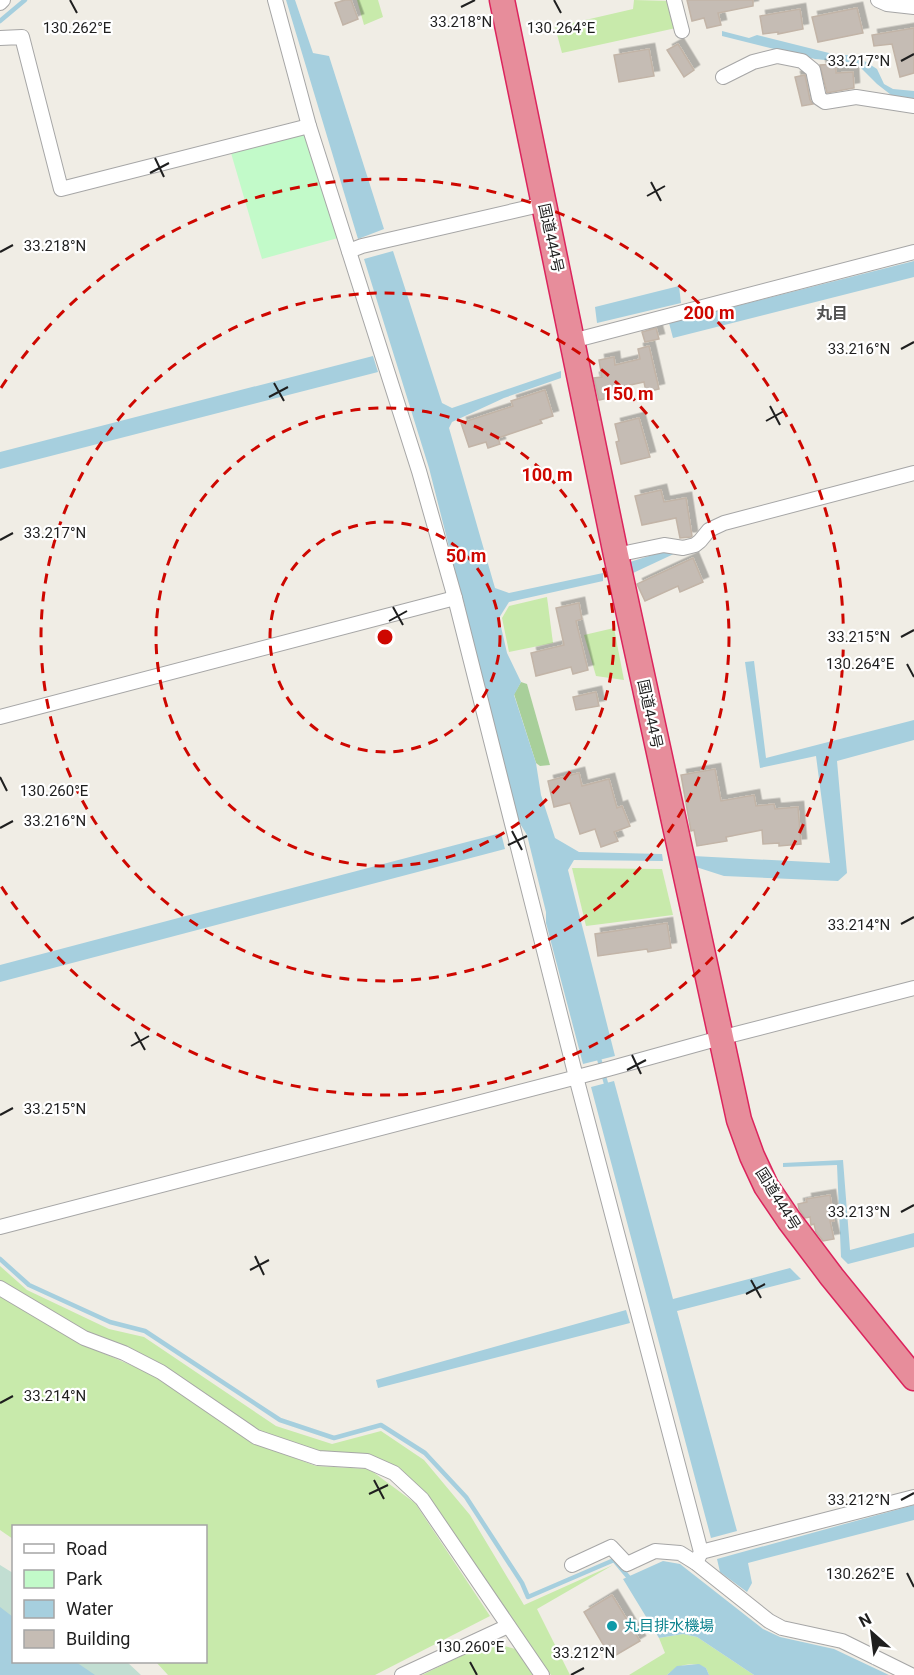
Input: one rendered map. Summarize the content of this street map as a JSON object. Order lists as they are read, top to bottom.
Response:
{
  "streets": {
    "highway": ["国道444号"]
  },
  "districts": ["丸目"],
  "places": ["丸目排水機場"],
  "legend": [
    "Road",
    "Park",
    "Water",
    "Building"
  ],
  "north": "top left",
  "coordinates": [
    "33.218°N",
    "130.262°E",
    "130.264°E",
    "33.217°N",
    "33.216°N",
    "33.215°N",
    "130.260°E",
    "33.214°N",
    "33.213°N",
    "33.212°N"
  ],
  "rings": [
    "200 m",
    "150 m",
    "100 m",
    "50 m"
  ]
}
